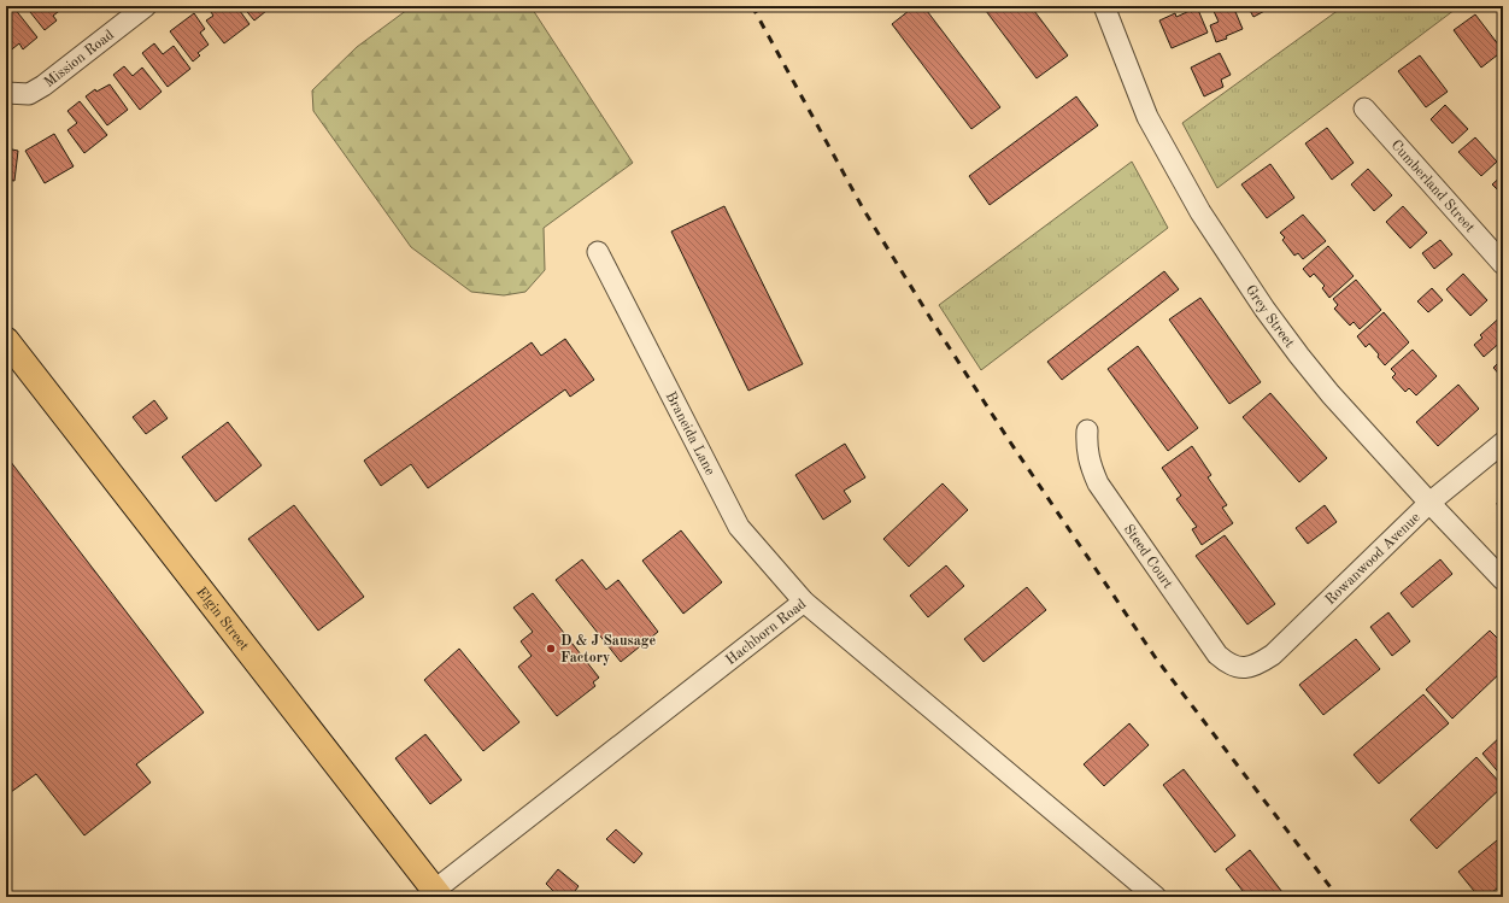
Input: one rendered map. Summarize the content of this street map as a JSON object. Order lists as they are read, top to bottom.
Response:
{
  "streets": {
    "main road": ["Elgin Street"],
    "street": [
      "Mission Road",
      "Cumberland Street",
      "Grey Street",
      "Braneida Lane",
      "Steed Court",
      "Rowanwood Avenue",
      "Hachborn Road"
    ]
  },
  "crossings": [
    ["Grey Street", "Rowanwood Avenue"],
    ["Braneida Lane", "Hachborn Road"],
    ["Steed Court", "Rowanwood Avenue"],
    ["Elgin Street", "Hachborn Road"]
  ],
  "places": ["D & J Sausage Factory"]
}
